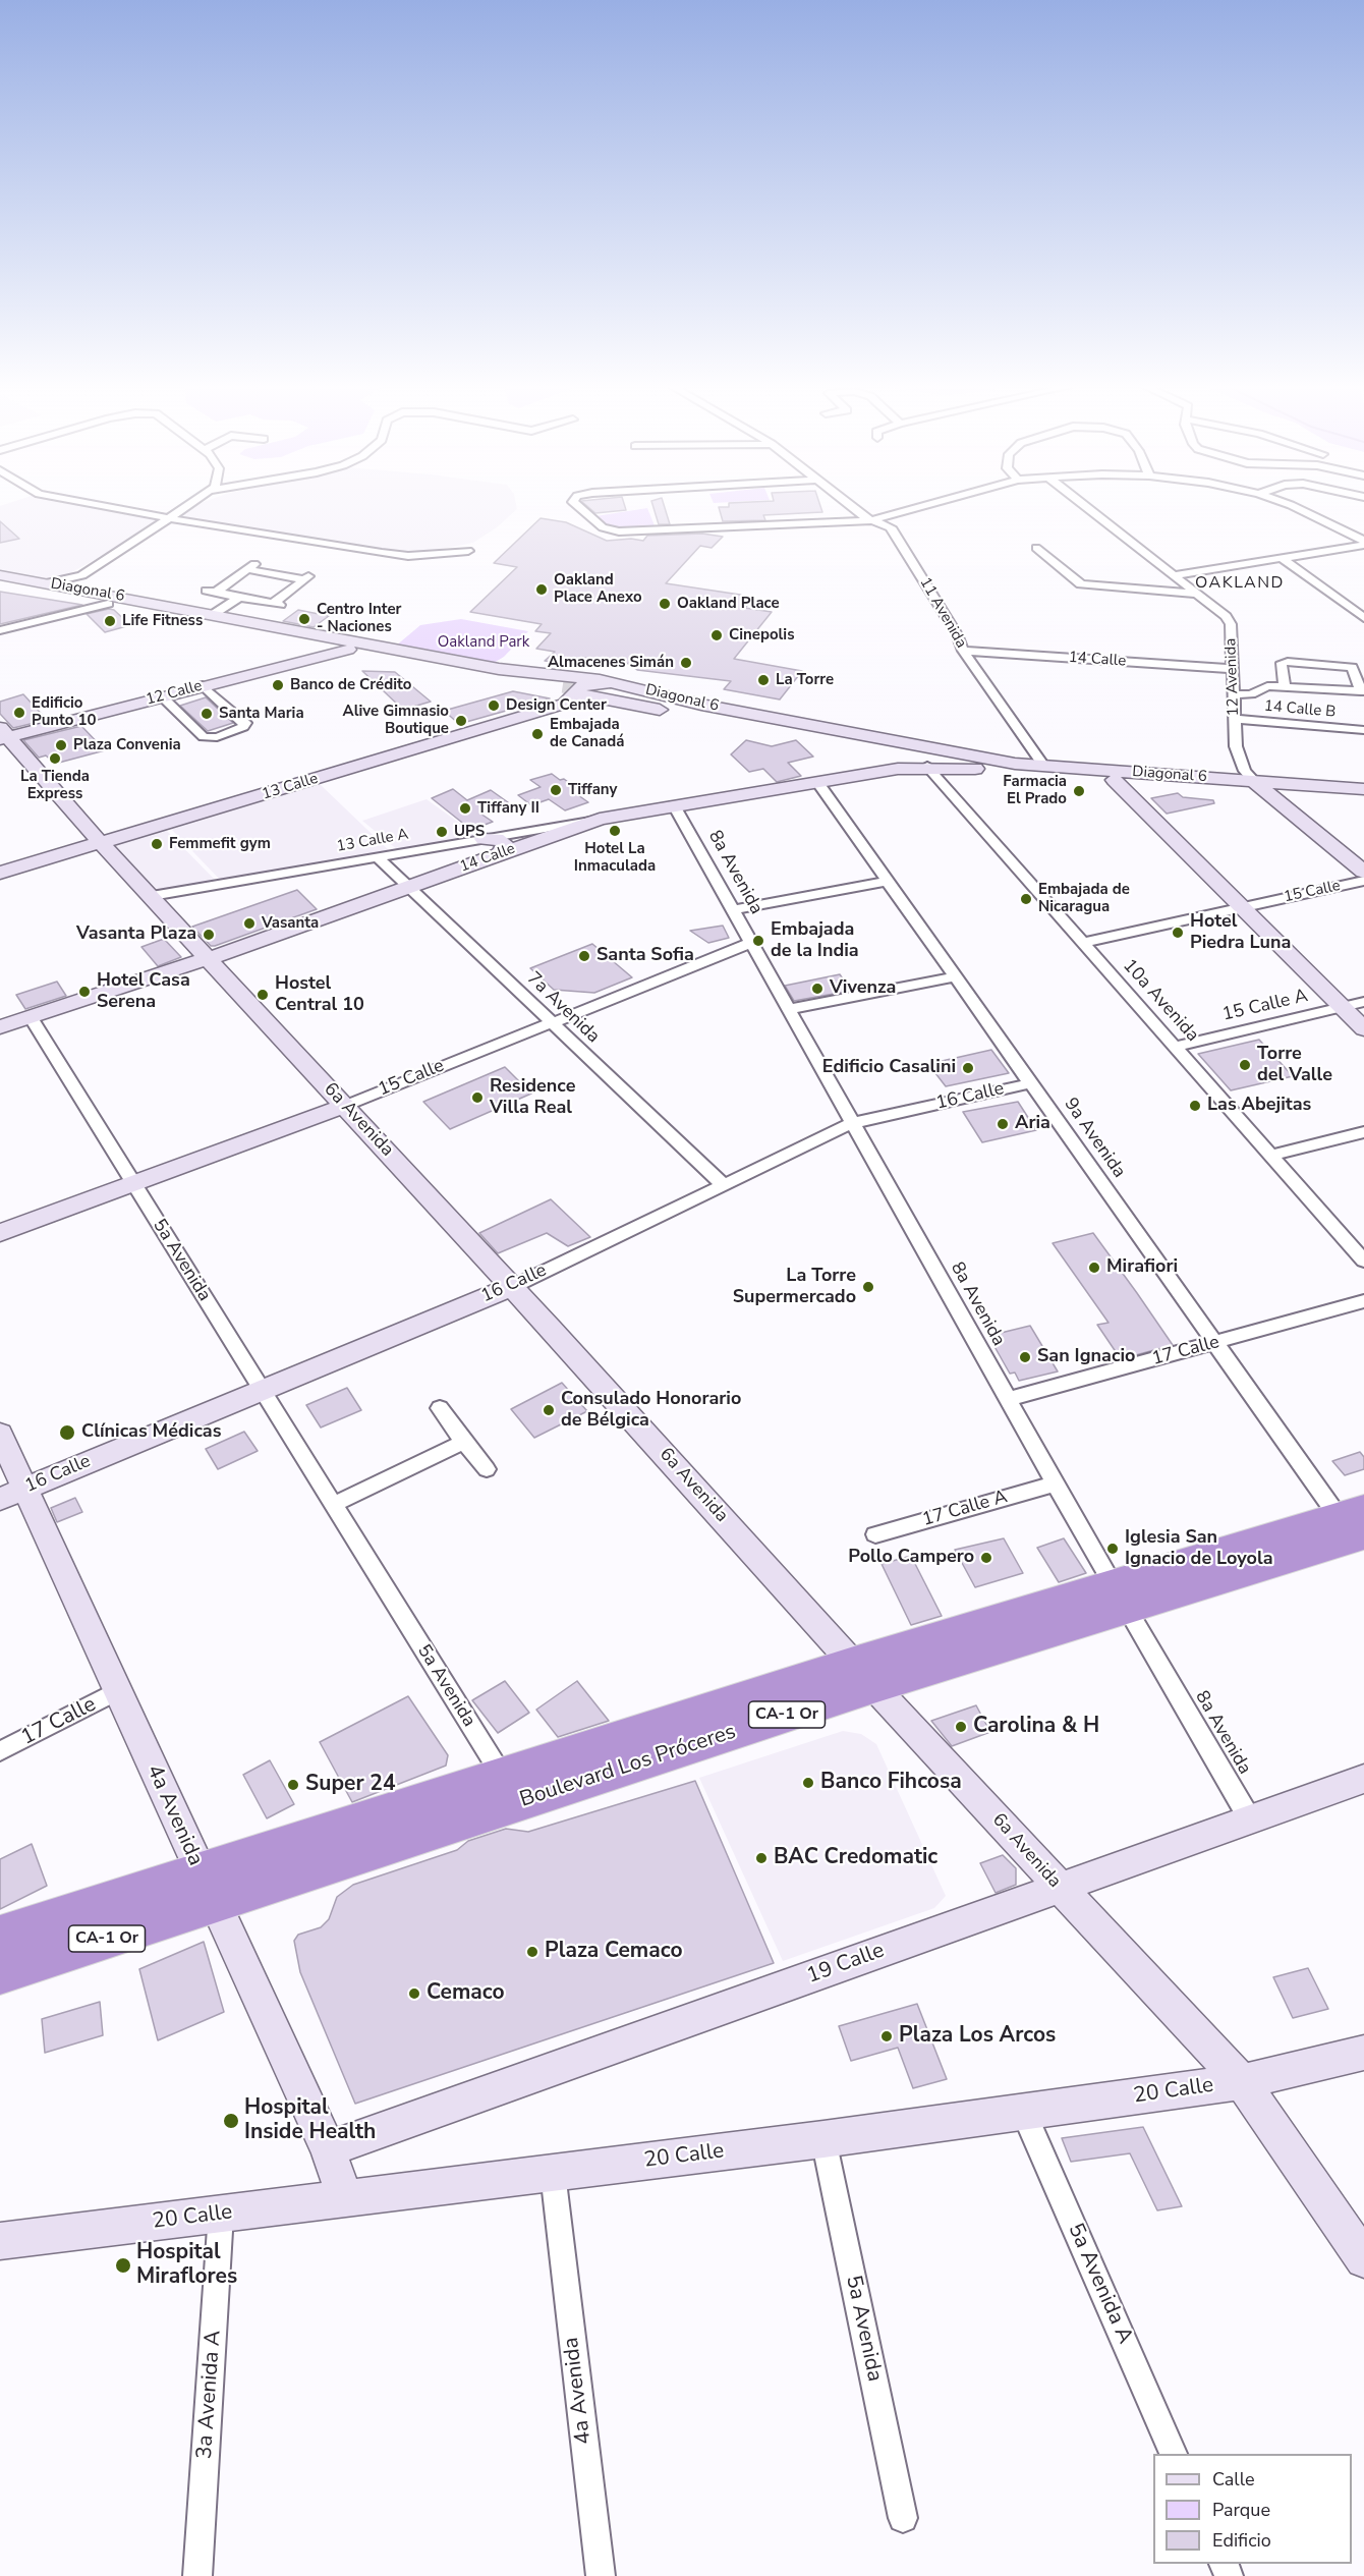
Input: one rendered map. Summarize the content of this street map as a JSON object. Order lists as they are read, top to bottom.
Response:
{
  "streets": {
    "highway": ["CA-1 Or", "Boulevard Los Próceres"],
    "street": [
      "Diagonal 6",
      "11 Avenida",
      "14 Calle",
      "12 Avenida",
      "12 Calle",
      "14 Calle B",
      "13 Calle",
      "13 Calle A",
      "8a Avenida",
      "15 Calle",
      "10a Avenida",
      "15 Calle A",
      "7a Avenida",
      "16 Calle",
      "6a Avenida",
      "9a Avenida",
      "5a Avenida",
      "17 Calle",
      "17 Calle A",
      "4a Avenida",
      "19 Calle",
      "20 Calle",
      "5a Avenida A",
      "3a Avenida A"
    ]
  },
  "crossings": [
    ["Diagonal 6", "11 Avenida"],
    ["Diagonal 6", "14 Calle"],
    ["Diagonal 6", "12 Avenida"],
    ["Diagonal 6", "12 Calle"],
    ["Diagonal 6", "13 Calle"],
    ["11 Avenida", "14 Calle"],
    ["14 Calle", "12 Avenida"],
    ["14 Calle", "13 Calle A"],
    ["14 Calle", "8a Avenida"],
    ["14 Calle", "10a Avenida"],
    ["14 Calle", "7a Avenida"],
    ["14 Calle", "6a Avenida"],
    ["14 Calle", "9a Avenida"],
    ["14 Calle", "5a Avenida"],
    ["12 Avenida", "14 Calle B"],
    ["12 Calle", "6a Avenida"],
    ["13 Calle", "6a Avenida"],
    ["13 Calle A", "7a Avenida"],
    ["13 Calle A", "6a Avenida"],
    ["8a Avenida", "15 Calle"],
    ["8a Avenida", "16 Calle"],
    ["8a Avenida", "17 Calle"],
    ["8a Avenida", "17 Calle A"],
    ["8a Avenida", "Boulevard Los Próceres"],
    ["8a Avenida", "19 Calle"],
    ["15 Calle", "10a Avenida"],
    ["15 Calle", "7a Avenida"],
    ["15 Calle", "6a Avenida"],
    ["15 Calle", "5a Avenida"],
    ["10a Avenida", "15 Calle A"],
    ["7a Avenida", "16 Calle"],
    ["16 Calle", "6a Avenida"],
    ["16 Calle", "9a Avenida"],
    ["16 Calle", "5a Avenida"],
    ["16 Calle", "4a Avenida"],
    ["6a Avenida", "Boulevard Los Próceres"],
    ["6a Avenida", "19 Calle"],
    ["6a Avenida", "20 Calle"],
    ["9a Avenida", "17 Calle"],
    ["9a Avenida", "Boulevard Los Próceres"],
    ["5a Avenida", "Boulevard Los Próceres"],
    ["5a Avenida", "20 Calle"],
    ["17 Calle", "4a Avenida"],
    ["Boulevard Los Próceres", "4a Avenida"],
    ["4a Avenida", "19 Calle"],
    ["4a Avenida", "20 Calle"],
    ["20 Calle", "5a Avenida A"],
    ["20 Calle", "3a Avenida A"]
  ],
  "districts": ["OAKLAND"],
  "parks": ["Oakland Park"],
  "places": [
    "Oakland Place Anexo",
    "Oakland Place",
    "Centro Inter - Naciones",
    "Life Fitness",
    "Cinepolis",
    "Almacenes Simán",
    "La Torre",
    "Banco de Crédito",
    "Design Center",
    "Edificio Punto 10",
    "Santa Maria",
    "Alive Gimnasio Boutique",
    "Embajada de Canadá",
    "Plaza Convenia",
    "La Tienda Express",
    "Tiffany",
    "Farmacia El Prado",
    "Tiffany II",
    "Hotel La Inmaculada",
    "UPS",
    "Femmefit gym",
    "Embajada de Nicaragua",
    "Vasanta",
    "Hotel Piedra Luna",
    "Vasanta Plaza",
    "Embajada de la India",
    "Santa Sofia",
    "Vivenza",
    "Hotel Casa Serena",
    "Hostel Central 10",
    "Torre del Valle",
    "Edificio Casalini",
    "Residence Villa Real",
    "Las Abejitas",
    "Aria",
    "Mirafiori",
    "La Torre Supermercado",
    "San Ignacio",
    "Consulado Honorario de Bélgica",
    "Clínicas Médicas",
    "Iglesia San Ignacio de Loyola",
    "Pollo Campero",
    "Carolina & H",
    "Banco Fihcosa",
    "Super 24",
    "BAC Credomatic",
    "Plaza Cemaco",
    "Cemaco",
    "Plaza Los Arcos",
    "Hospital Inside Health",
    "Hospital Miraflores"
  ],
  "legend": ["Calle", "Parque", "Edificio"]
}
